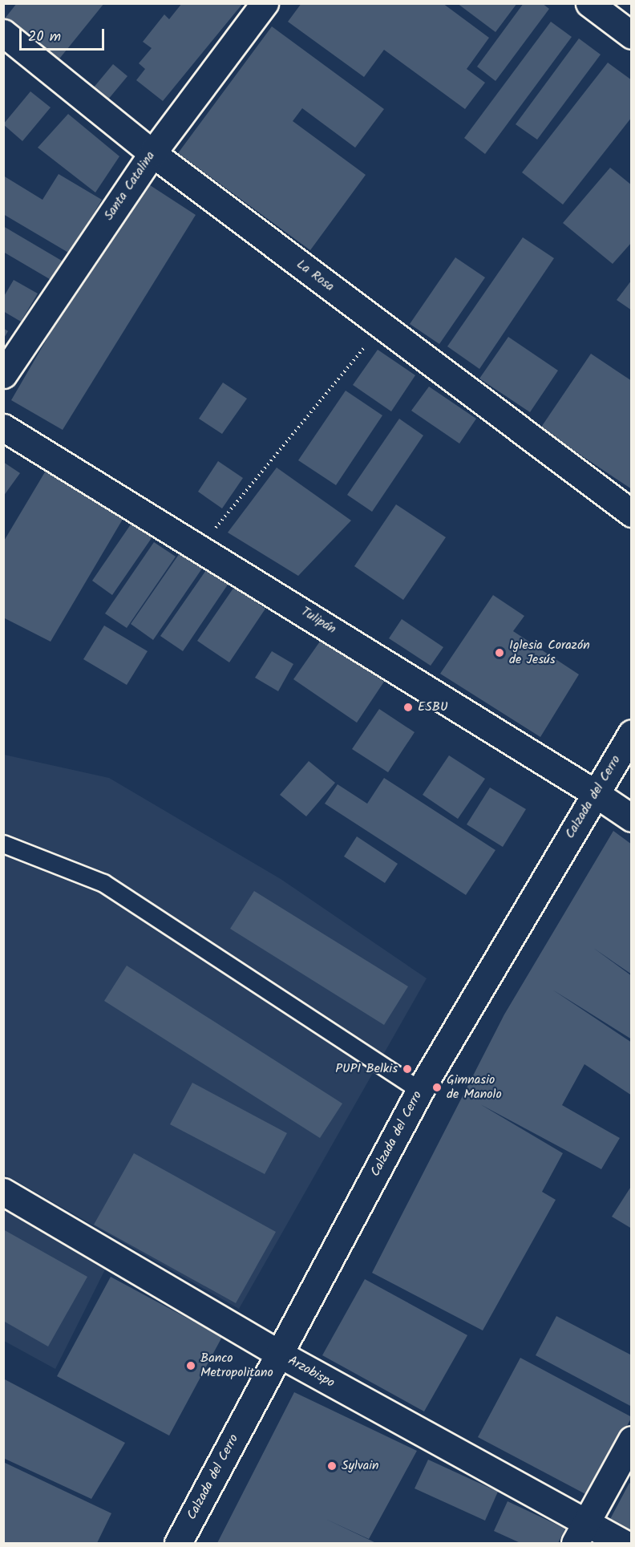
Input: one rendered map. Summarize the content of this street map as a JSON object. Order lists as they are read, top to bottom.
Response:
{
  "streets": {
    "street": [
      "Santa Catalina",
      "La Rosa",
      "Tulipán",
      "Calzada del Cerro",
      "Arzobispo"
    ]
  },
  "crossings": [
    ["Santa Catalina", "La Rosa"],
    ["Tulipán", "Calzada del Cerro"],
    ["Calzada del Cerro", "Arzobispo"]
  ],
  "places": [
    "Iglesia Corazón de Jesús",
    "ESBU",
    "PUPI Belkis",
    "Gimnasio de Manolo",
    "Banco Metropolitano",
    "Sylvain"
  ],
  "scale_bar": "20 m"
}
